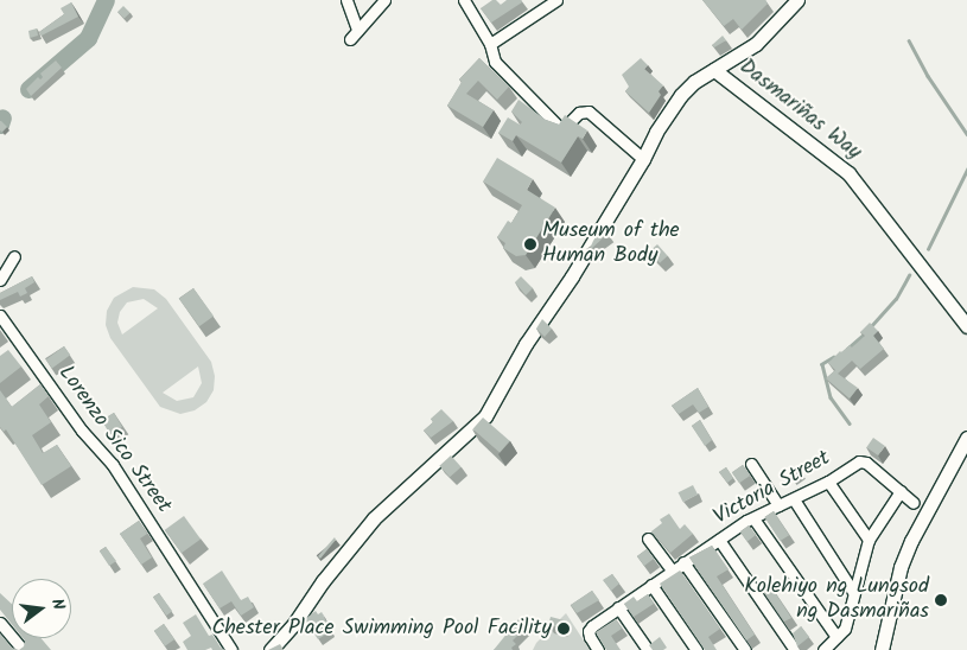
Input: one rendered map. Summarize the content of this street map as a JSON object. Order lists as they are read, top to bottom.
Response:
{
  "streets": {
    "street": ["Dasmariñas Way", "Lorenzo Sico Street", "Victoria Street"]
  },
  "places": ["Museum of the Human Body", "Kolehiyo ng Lungsod ng Dasmariñas", "Chester Place Swimming Pool Facility"],
  "north": "right"
}
